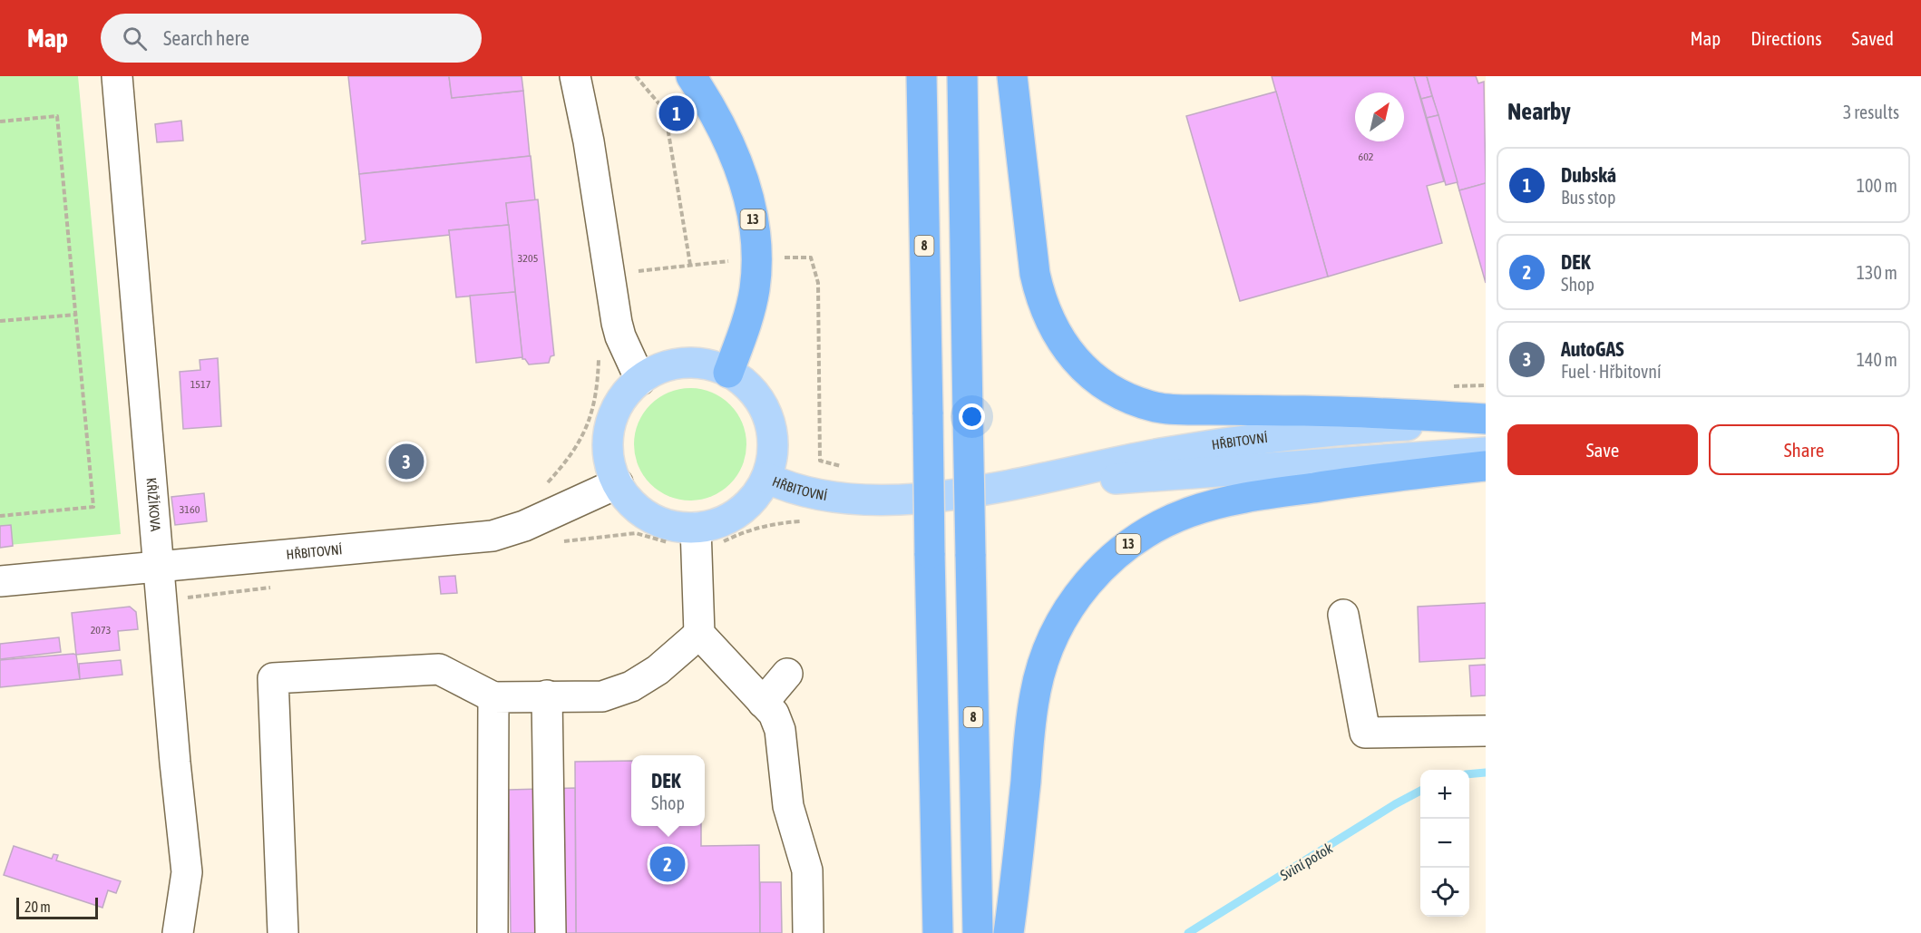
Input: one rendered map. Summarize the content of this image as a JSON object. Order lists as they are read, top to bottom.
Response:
{
  "streets": {
    "highway": ["13", "8"],
    "main road": ["HŘBITOVNÍ"],
    "street": ["KŘIŽÍKOVA"]
  },
  "crossings": [
    ["13", "HŘBITOVNÍ"],
    ["HŘBITOVNÍ", "KŘIŽÍKOVA"]
  ],
  "water": ["Sviní potok"],
  "house_numbers": [
    "602",
    "3205",
    "1517",
    "3160",
    "2073"
  ],
  "scale_bar": "20 m",
  "north": "top right",
  "page": {
    "header": "Map",
    "search": "Search here",
    "nav": ["Map", "Directions", "Saved"],
    "heading": ["Nearby", "3 results"],
    "pins": ["1", "3", "2"],
    "list": [
      {
        "mark": "1",
        "name": "Dubská",
        "note": "Bus stop",
        "value": "100 m"
      },
      {
        "mark": "2",
        "name": "DEK",
        "note": "Shop",
        "value": "130 m"
      },
      {
        "mark": "3",
        "name": "AutoGAS",
        "note": "Fuel · Hřbitovní",
        "value": "140 m"
      }
    ],
    "buttons": ["Save", "Share"],
    "popup": ["DEK", "Shop"],
    "map_buttons": ["+", "−"],
    "scale": "20 m"
  }
}
